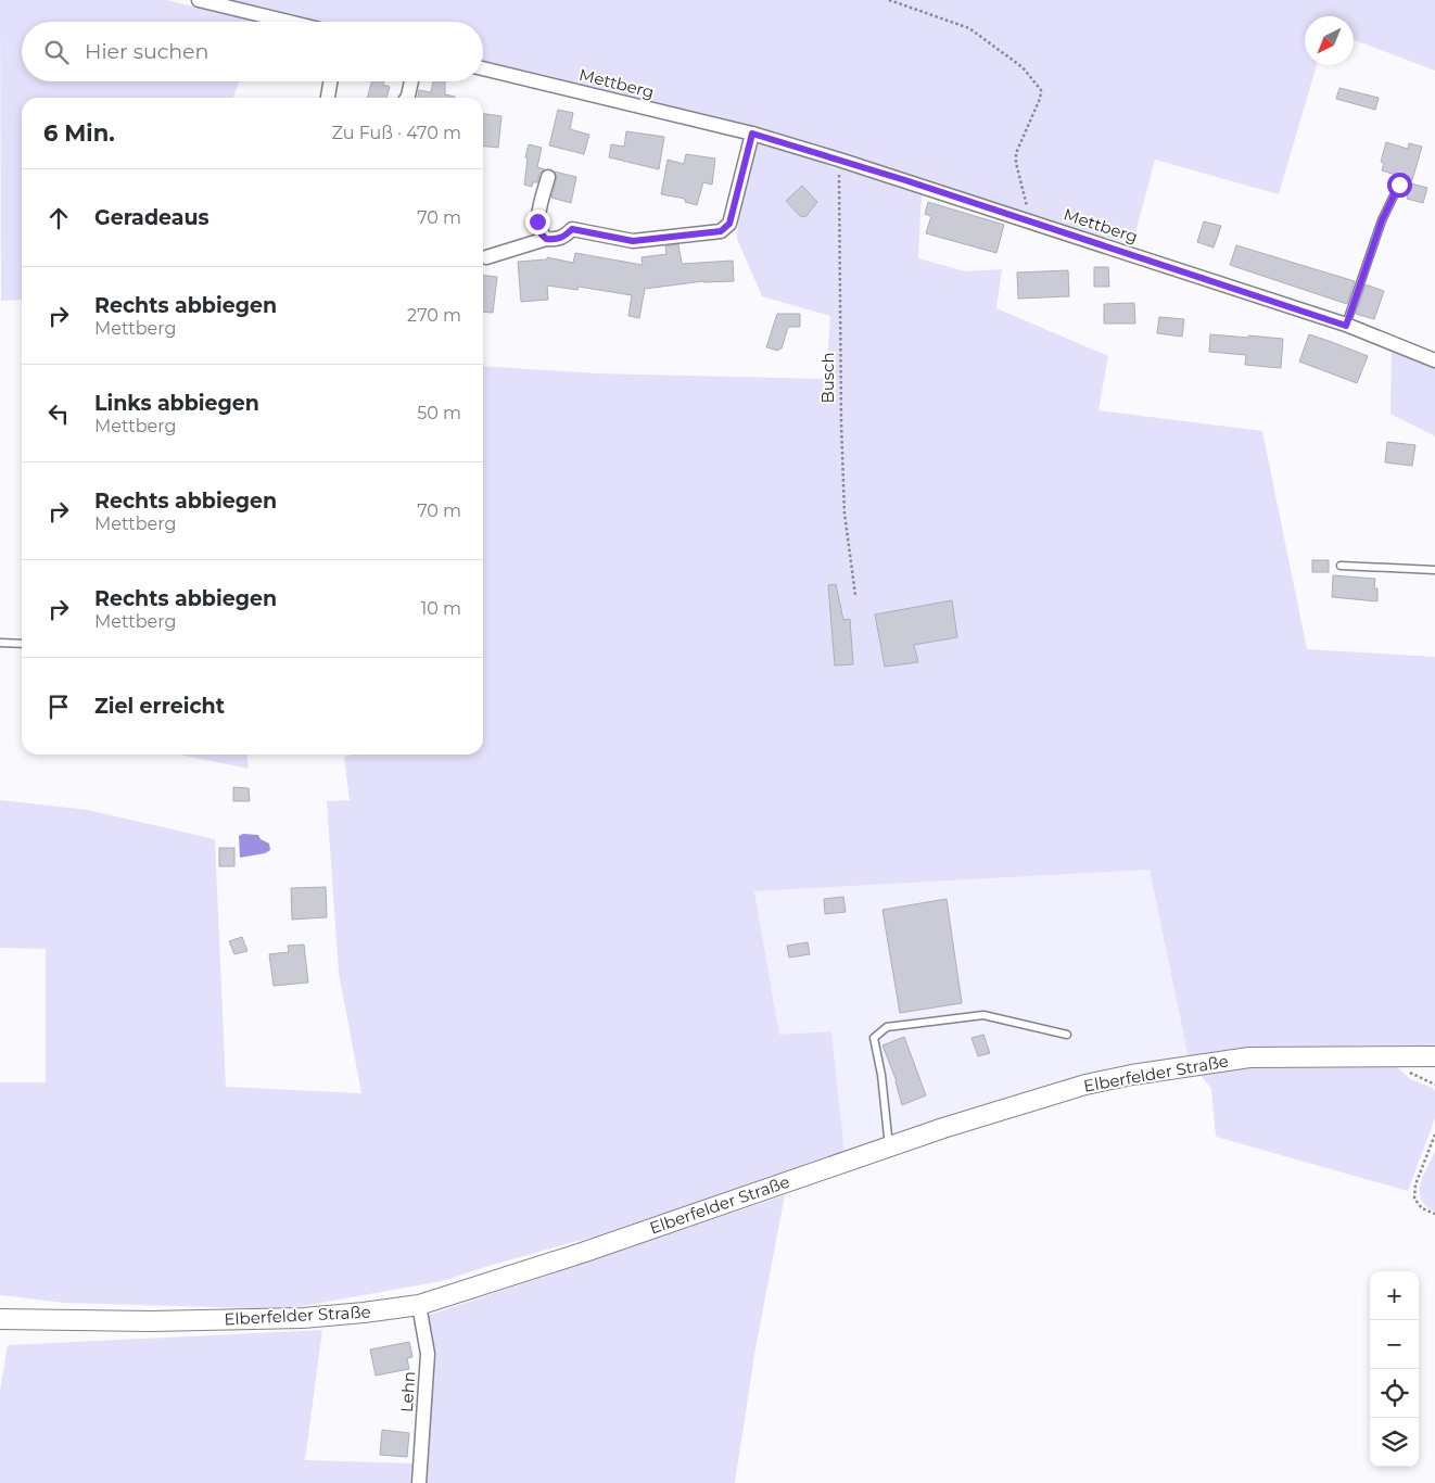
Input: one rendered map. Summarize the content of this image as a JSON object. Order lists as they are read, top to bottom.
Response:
{
  "streets": {
    "main road": ["Elberfelder Straße"],
    "street": ["Mettberg", "Lehn"],
    "path": ["Busch"]
  },
  "crossings": [
    ["Mettberg", "Busch"],
    ["Elberfelder Straße", "Lehn"]
  ],
  "north": "bottom left",
  "page": {
    "search": "Hier suchen",
    "heading": ["6 Min.", "Zu Fuß · 470 m"],
    "list": [
      ["Geradeaus", "70 m"],
      ["Rechts abbiegen", "Mettberg", "270 m"],
      ["Links abbiegen", "Mettberg", "50 m"],
      ["Rechts abbiegen", "Mettberg", "70 m"],
      ["Rechts abbiegen", "Mettberg", "10 m"],
      "Ziel erreicht"
    ],
    "map_buttons": ["+", "−"]
  }
}
